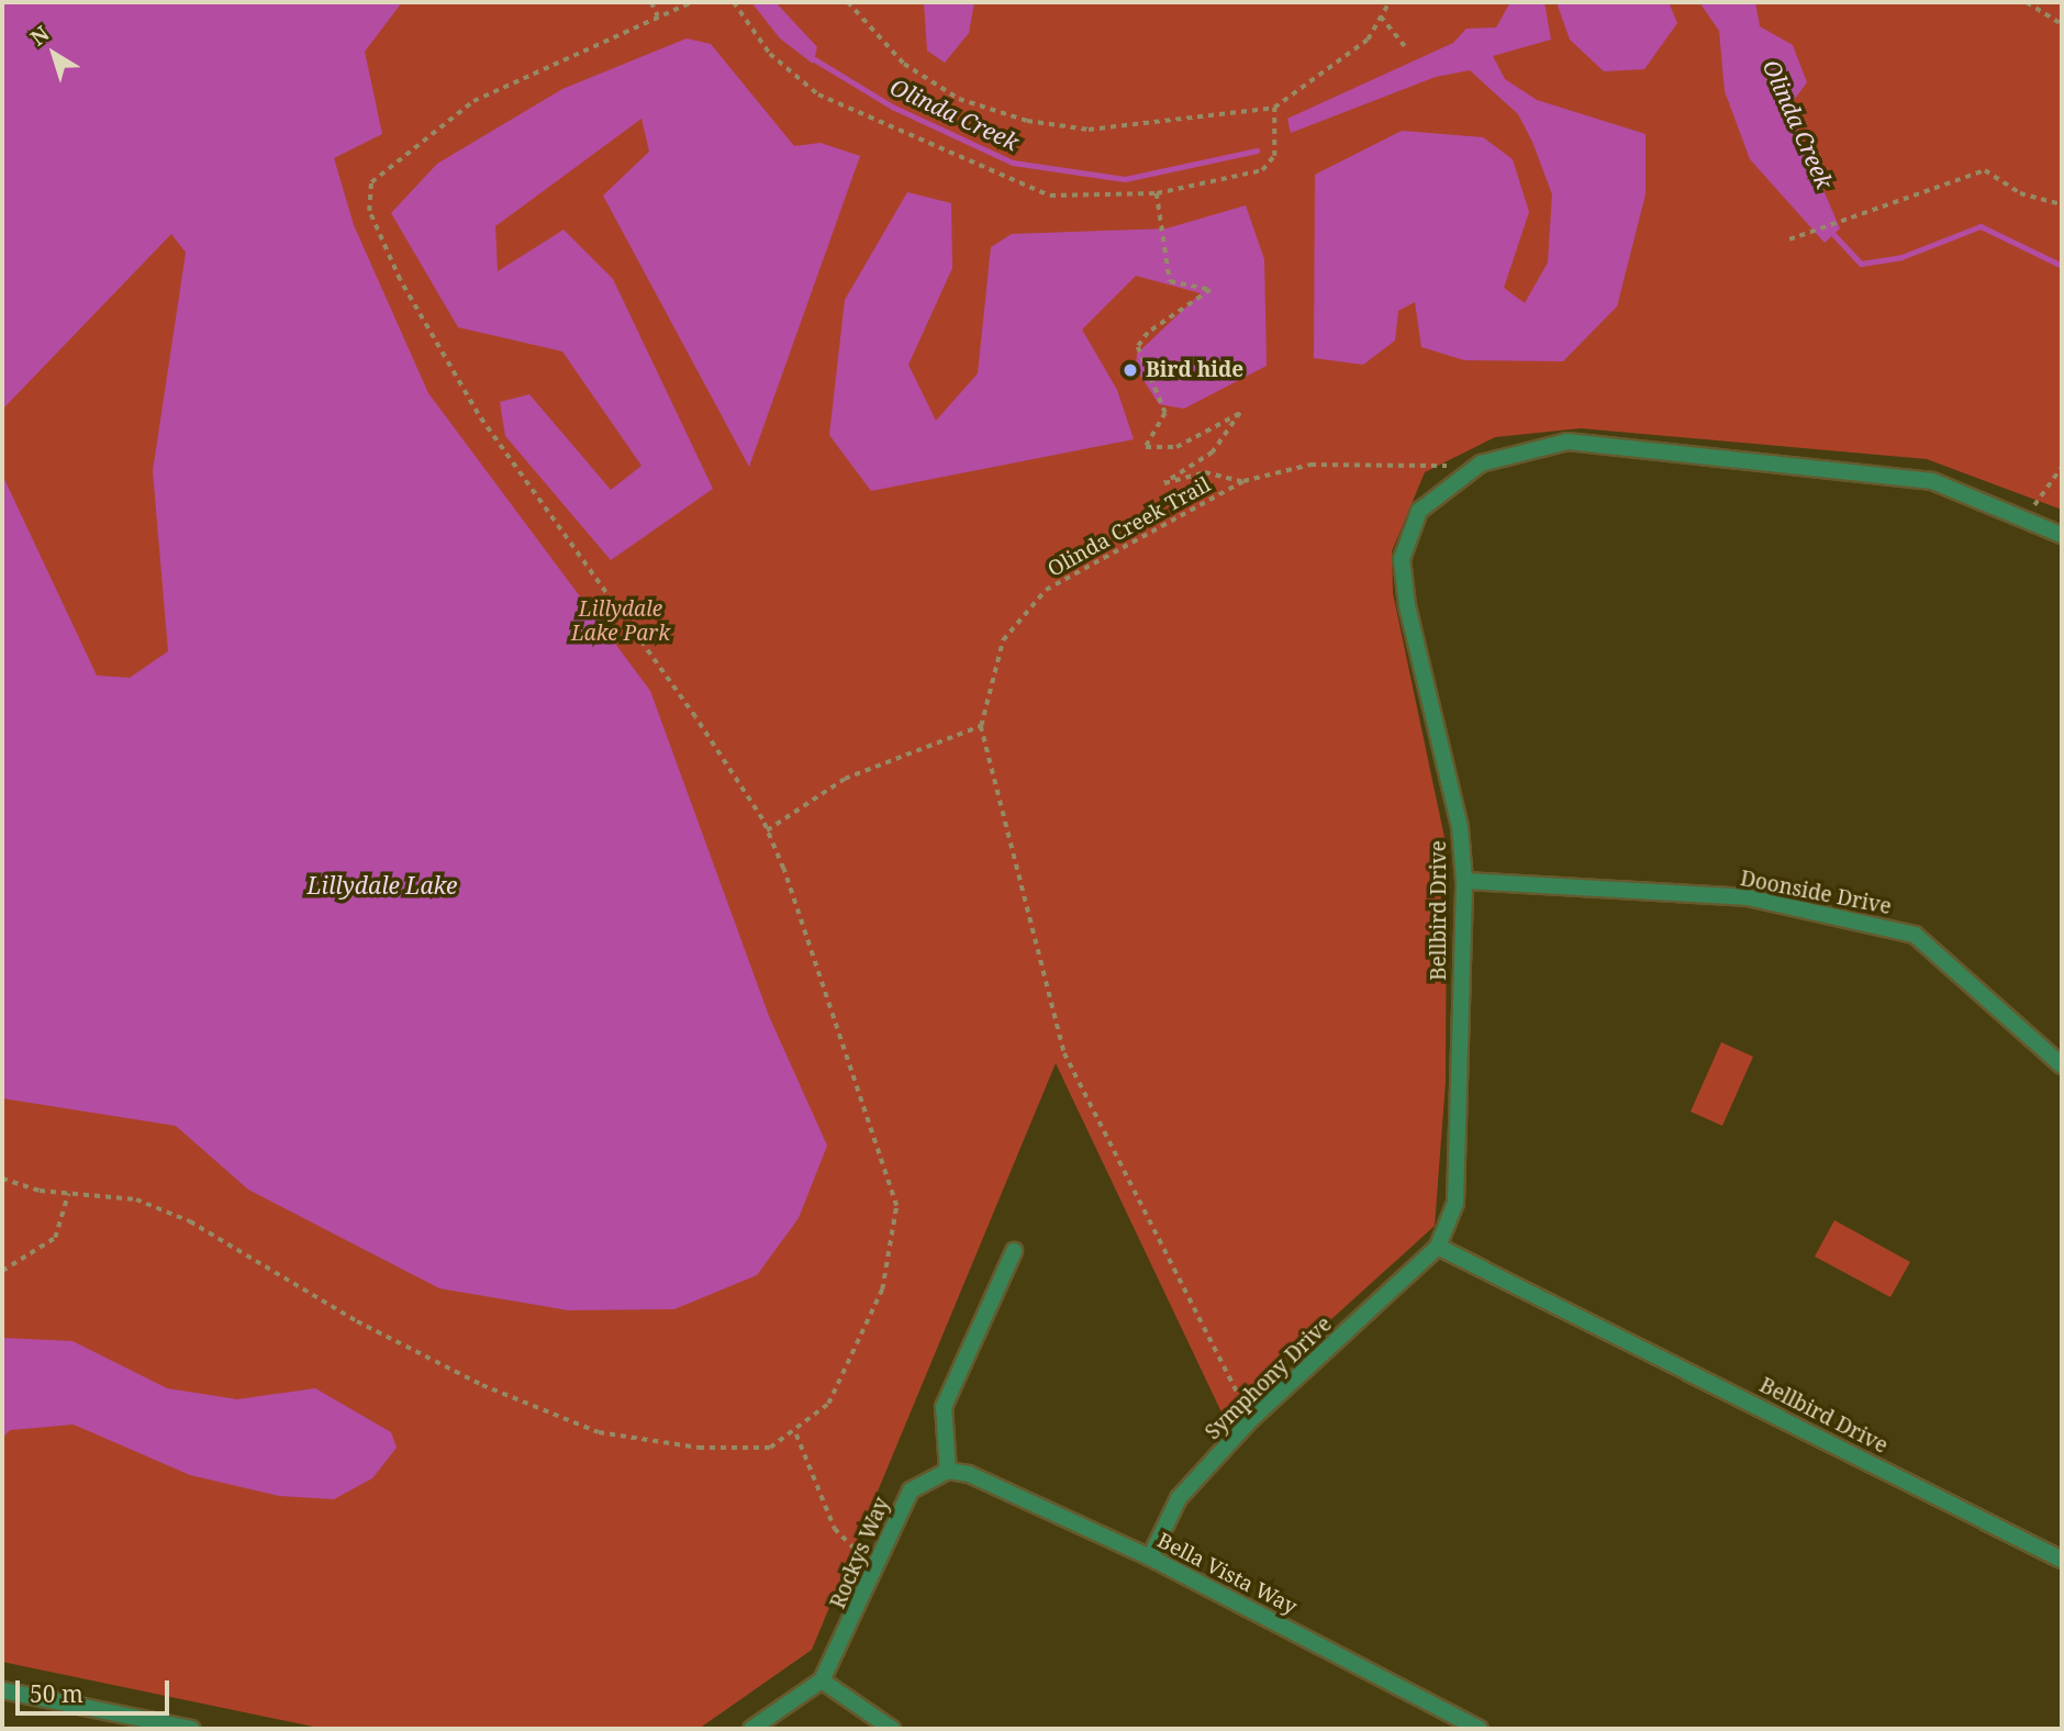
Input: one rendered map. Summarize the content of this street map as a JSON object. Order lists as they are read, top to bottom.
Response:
{
  "streets": {
    "street": [
      "Doonside Drive",
      "Bellbird Drive",
      "Symphony Drive",
      "Rockys Way",
      "Bella Vista Way"
    ],
    "path": ["Olinda Creek Trail"]
  },
  "crossings": [
    ["Doonside Drive", "Bellbird Drive"],
    ["Bellbird Drive", "Symphony Drive"],
    ["Symphony Drive", "Bella Vista Way"],
    ["Rockys Way", "Bella Vista Way"]
  ],
  "water": ["Olinda Creek", "Lillydale Lake"],
  "parks": ["Lillydale Lake Park"],
  "places": ["Bird hide"],
  "scale_bar": "50 m",
  "north": "top left"
}
